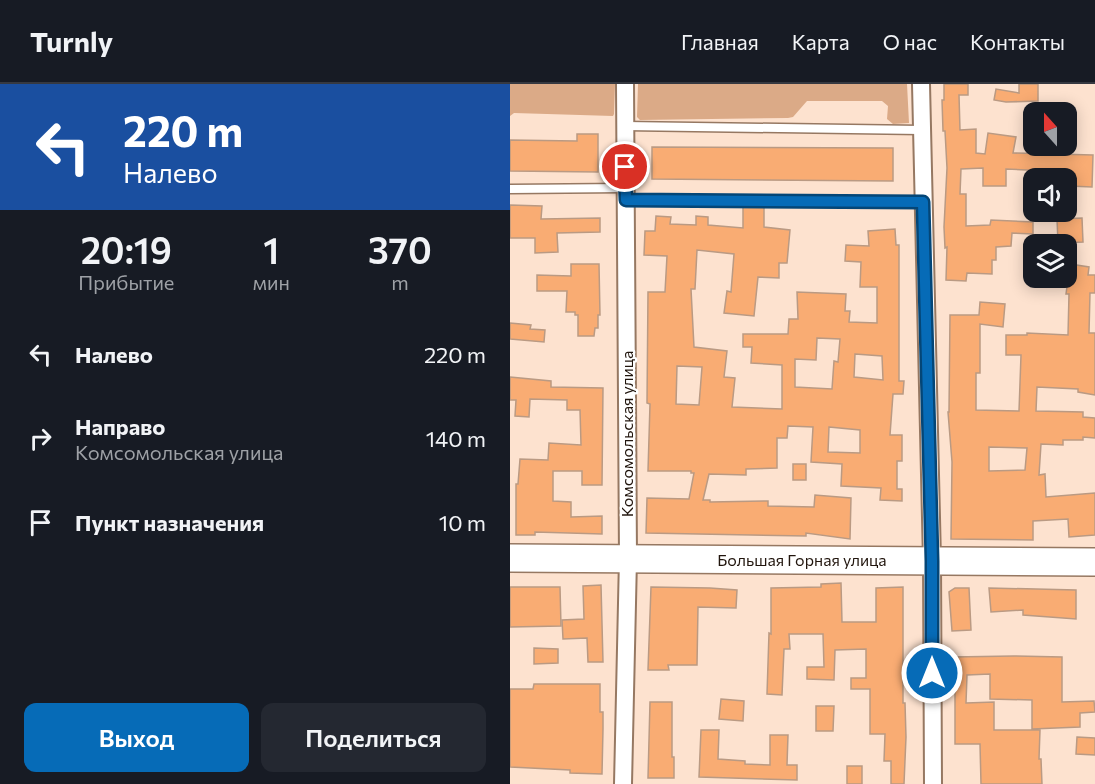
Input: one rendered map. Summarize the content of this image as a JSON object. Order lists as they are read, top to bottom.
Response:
{
  "streets": {
    "main road": ["Большая Горная улица"],
    "street": ["Комсомольская улица"]
  },
  "crossings": [
    ["Комсомольская улица", "Большая Горная улица"]
  ],
  "north": "top",
  "page": {
    "header": "Turnly",
    "nav": [
      "Главная",
      "Карта",
      "О нас",
      "Контакты"
    ],
    "turn": ["220 m", "Налево"],
    "eta": [
      "20:19",
      "Прибытие",
      "1",
      "мин",
      "370",
      "m"
    ],
    "list": [
      {
        "name": "Налево",
        "value": "220 m"
      },
      {
        "name": "Направо",
        "note": "Комсомольская улица",
        "value": "140 m"
      },
      {
        "name": "Пункт назначения",
        "value": "10 m"
      }
    ],
    "buttons": ["Выход", "Поделиться"]
  }
}
